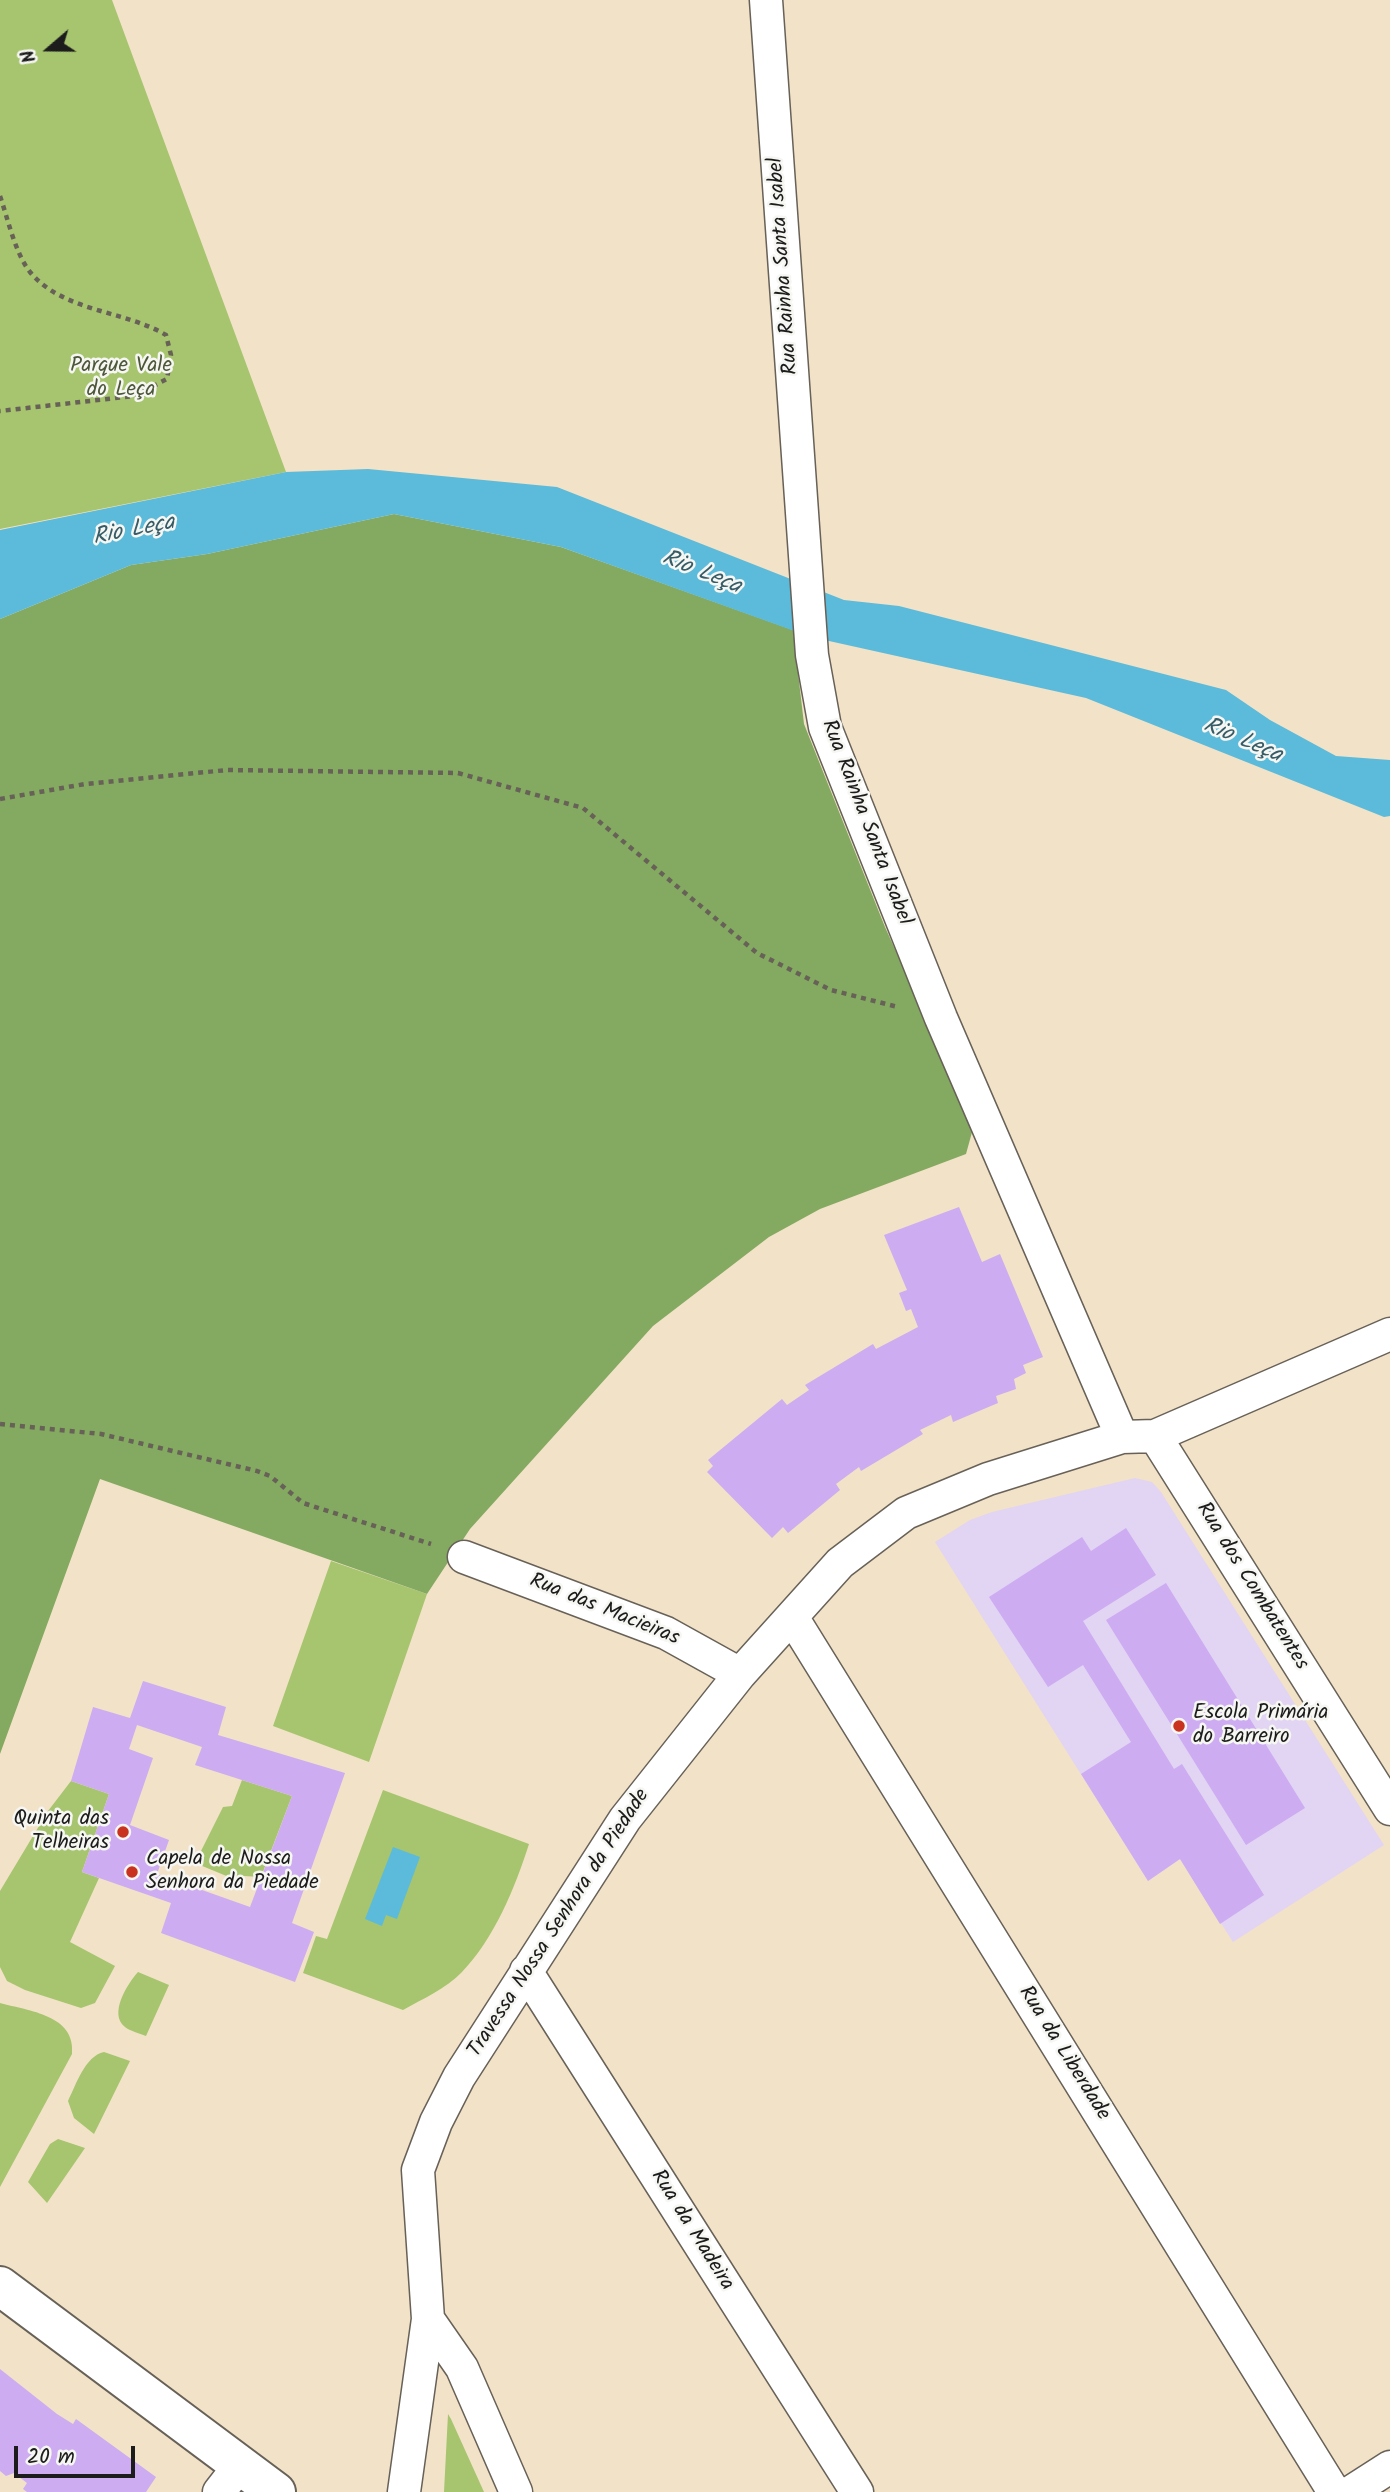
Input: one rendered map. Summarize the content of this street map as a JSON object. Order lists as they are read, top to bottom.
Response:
{
  "streets": {
    "street": [
      "Rua Rainha Santa Isabel",
      "Rua dos Combatentes",
      "Rua das Macieiras",
      "Travessa Nossa Senhora da Piedade",
      "Rua da Liberdade",
      "Rua da Madeira"
    ]
  },
  "crossings": [
    ["Rua Rainha Santa Isabel", "Travessa Nossa Senhora da Piedade"],
    ["Rua dos Combatentes", "Travessa Nossa Senhora da Piedade"],
    ["Rua das Macieiras", "Travessa Nossa Senhora da Piedade"],
    ["Travessa Nossa Senhora da Piedade", "Rua da Liberdade"],
    ["Travessa Nossa Senhora da Piedade", "Rua da Madeira"]
  ],
  "water": ["Rio Leça"],
  "parks": ["Parque Vale do Leça"],
  "places": ["Escola Primária do Barreiro", "Quinta das Telheiras", "Capela de Nossa Senhora da Piedade"],
  "scale_bar": "20 m",
  "north": "left"
}
